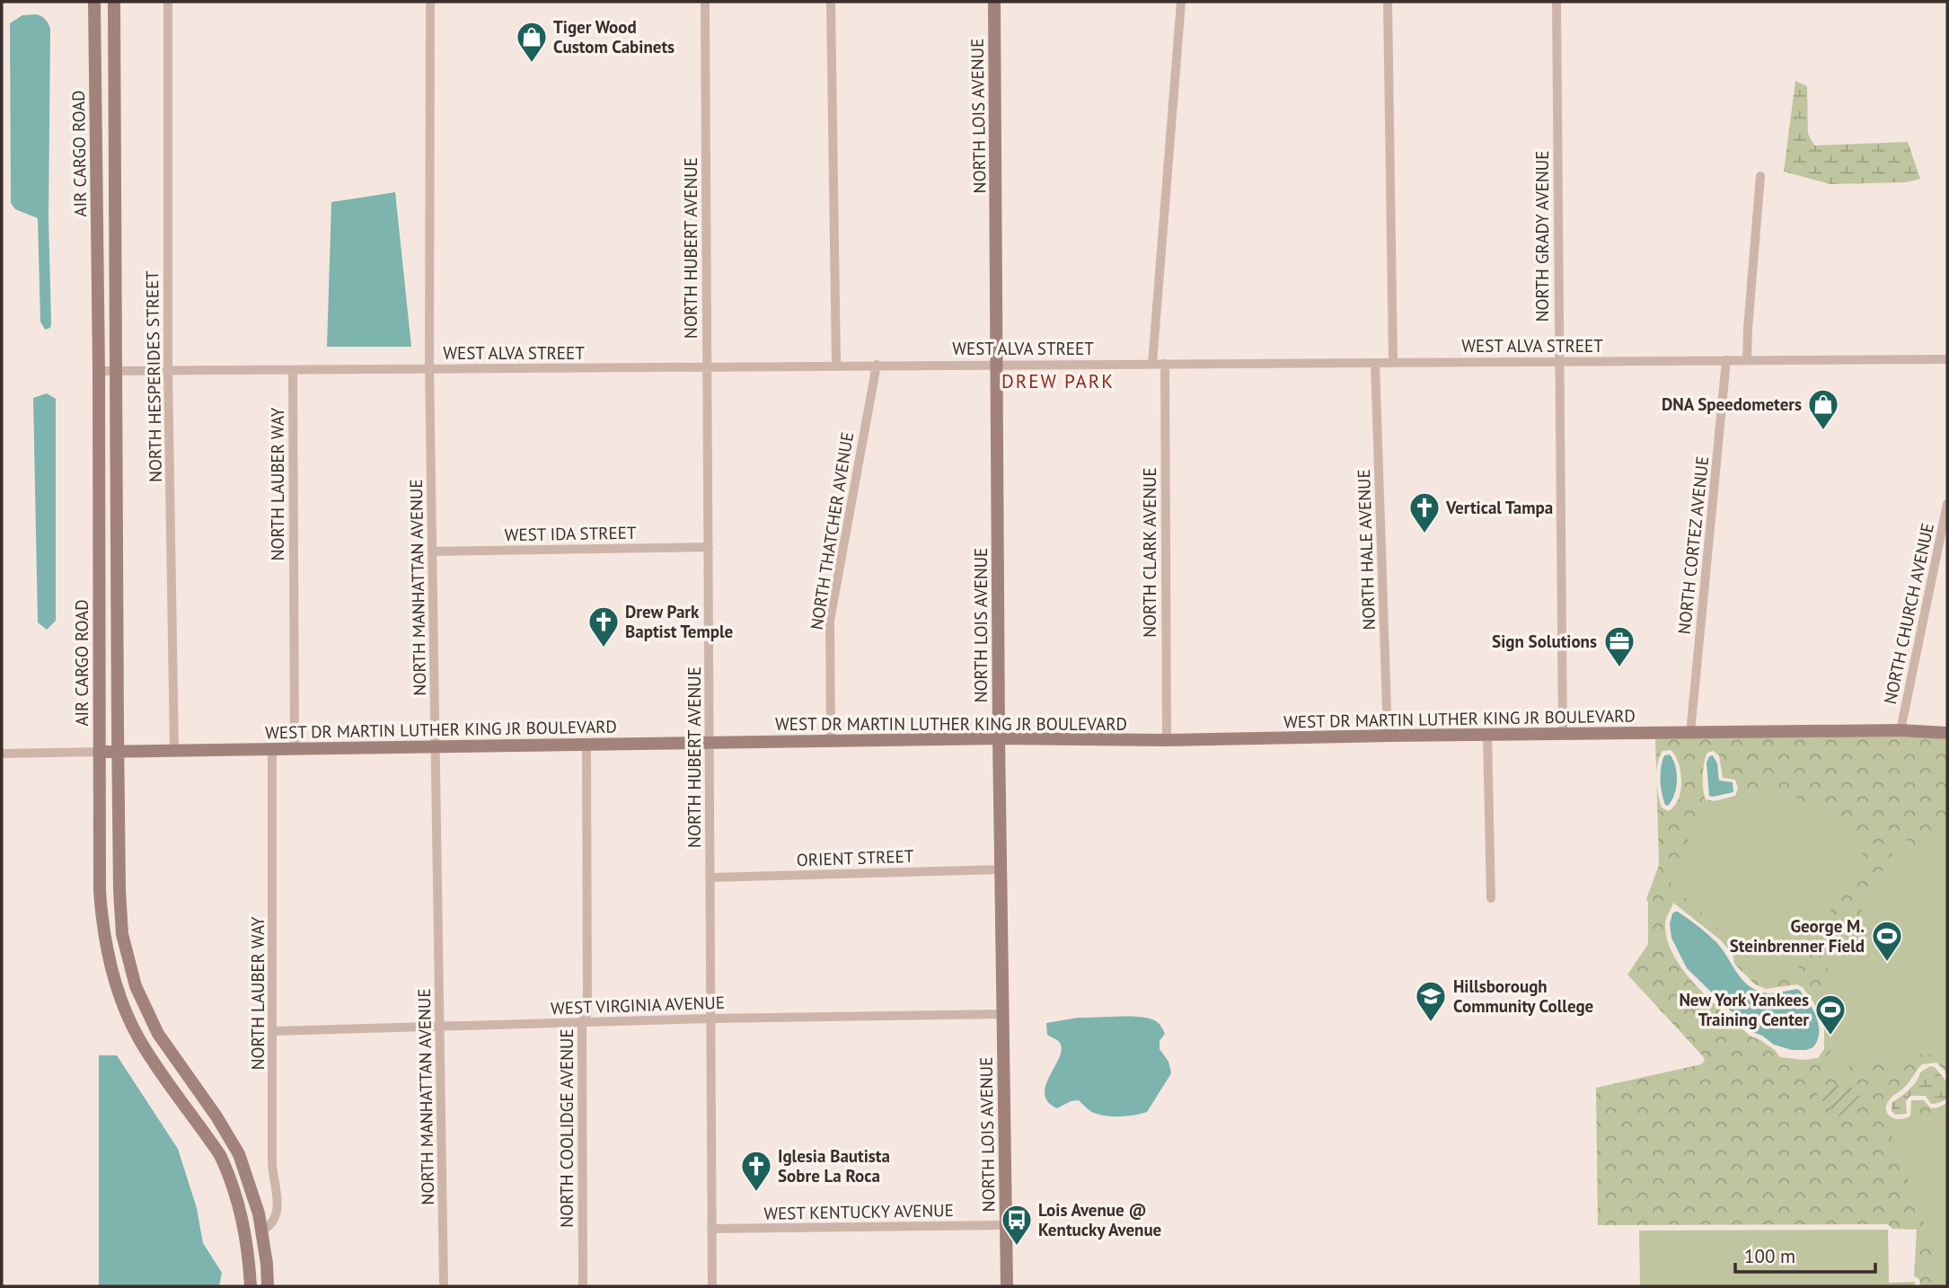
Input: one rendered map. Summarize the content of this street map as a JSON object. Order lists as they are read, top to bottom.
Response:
{
  "streets": {
    "street": [
      "NORTH LOIS AVENUE",
      "AIR CARGO ROAD",
      "NORTH GRADY AVENUE",
      "NORTH HUBERT AVENUE",
      "WEST ALVA STREET",
      "NORTH HESPERIDES STREET",
      "NORTH LAUBER WAY",
      "NORTH THATCHER AVENUE",
      "WEST IDA STREET",
      "NORTH CORTEZ AVENUE",
      "NORTH HALE AVENUE",
      "NORTH CLARK AVENUE",
      "NORTH MANHATTAN AVENUE",
      "NORTH CHURCH AVENUE",
      "WEST DR MARTIN LUTHER KING JR BOULEVARD",
      "ORIENT STREET",
      "WEST VIRGINIA AVENUE",
      "NORTH COOLIDGE AVENUE",
      "WEST KENTUCKY AVENUE"
    ]
  },
  "crossings": [
    ["NORTH LOIS AVENUE", "WEST ALVA STREET"],
    ["NORTH LOIS AVENUE", "WEST DR MARTIN LUTHER KING JR BOULEVARD"],
    ["NORTH LOIS AVENUE", "ORIENT STREET"],
    ["NORTH LOIS AVENUE", "WEST VIRGINIA AVENUE"],
    ["NORTH LOIS AVENUE", "WEST KENTUCKY AVENUE"],
    ["AIR CARGO ROAD", "WEST ALVA STREET"],
    ["AIR CARGO ROAD", "NORTH LAUBER WAY"],
    ["AIR CARGO ROAD", "WEST DR MARTIN LUTHER KING JR BOULEVARD"],
    ["NORTH GRADY AVENUE", "WEST ALVA STREET"],
    ["NORTH GRADY AVENUE", "WEST DR MARTIN LUTHER KING JR BOULEVARD"],
    ["NORTH HUBERT AVENUE", "WEST ALVA STREET"],
    ["NORTH HUBERT AVENUE", "WEST IDA STREET"],
    ["NORTH HUBERT AVENUE", "WEST DR MARTIN LUTHER KING JR BOULEVARD"],
    ["NORTH HUBERT AVENUE", "ORIENT STREET"],
    ["NORTH HUBERT AVENUE", "WEST VIRGINIA AVENUE"],
    ["NORTH HUBERT AVENUE", "WEST KENTUCKY AVENUE"],
    ["WEST ALVA STREET", "NORTH HESPERIDES STREET"],
    ["WEST ALVA STREET", "NORTH LAUBER WAY"],
    ["WEST ALVA STREET", "NORTH THATCHER AVENUE"],
    ["WEST ALVA STREET", "NORTH CORTEZ AVENUE"],
    ["WEST ALVA STREET", "NORTH HALE AVENUE"],
    ["WEST ALVA STREET", "NORTH CLARK AVENUE"],
    ["WEST ALVA STREET", "NORTH MANHATTAN AVENUE"],
    ["NORTH HESPERIDES STREET", "WEST DR MARTIN LUTHER KING JR BOULEVARD"],
    ["NORTH LAUBER WAY", "WEST DR MARTIN LUTHER KING JR BOULEVARD"],
    ["NORTH LAUBER WAY", "WEST VIRGINIA AVENUE"],
    ["NORTH THATCHER AVENUE", "WEST DR MARTIN LUTHER KING JR BOULEVARD"],
    ["WEST IDA STREET", "NORTH MANHATTAN AVENUE"],
    ["NORTH CORTEZ AVENUE", "WEST DR MARTIN LUTHER KING JR BOULEVARD"],
    ["NORTH HALE AVENUE", "WEST DR MARTIN LUTHER KING JR BOULEVARD"],
    ["NORTH CLARK AVENUE", "WEST DR MARTIN LUTHER KING JR BOULEVARD"],
    ["NORTH MANHATTAN AVENUE", "WEST DR MARTIN LUTHER KING JR BOULEVARD"],
    ["NORTH MANHATTAN AVENUE", "WEST VIRGINIA AVENUE"],
    ["NORTH CHURCH AVENUE", "WEST DR MARTIN LUTHER KING JR BOULEVARD"],
    ["WEST DR MARTIN LUTHER KING JR BOULEVARD", "NORTH COOLIDGE AVENUE"],
    ["WEST VIRGINIA AVENUE", "NORTH COOLIDGE AVENUE"]
  ],
  "districts": ["DREW PARK"],
  "places": {
    "shop": ["Tiger Wood Custom Cabinets", "DNA Speedometers"],
    "church": ["Vertical Tampa", "Drew Park Baptist Temple", "Iglesia Bautista Sobre La Roca"],
    "office": ["Sign Solutions"],
    "sports": ["George M. Steinbrenner Field", "New York Yankees Training Center"],
    "school or university": ["Hillsborough Community College"],
    "bus stop": ["Lois Avenue @ Kentucky Avenue"]
  },
  "scale_bar": "100 m"
}
